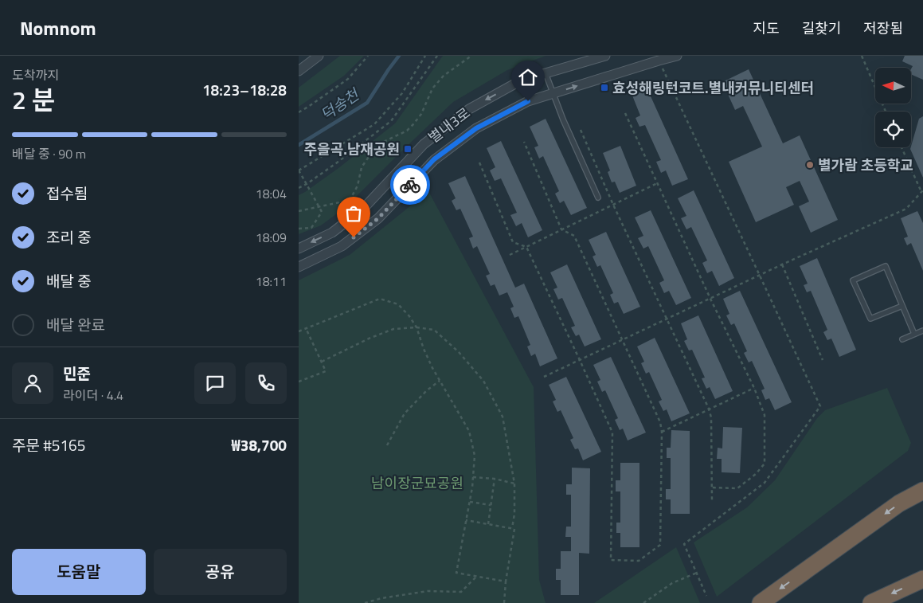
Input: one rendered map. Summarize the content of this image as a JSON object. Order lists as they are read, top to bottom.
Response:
{
  "streets": {
    "street": ["별내3로"]
  },
  "water": ["덕송천"],
  "parks": ["남이장군묘공원"],
  "places": {
    "transit": ["효성해링턴코트.별내커뮤니티센터", "주을곡.남재공원"],
    "other": ["별가람 초등학교"]
  },
  "north": "left",
  "page": {
    "header": "Nomnom",
    "nav": ["지도", "길찾기", "저장됨"],
    "heading": ["2 분", "도착까지", "18:23–18:28"],
    "panel": [
      "민준",
      "라이더 · 4.4",
      "주문 #5165",
      "₩38,700"
    ],
    "bar": "배달 중 · 90 m",
    "list": [
      ["접수됨", "18:04"],
      ["조리 중", "18:09"],
      ["배달 중", "18:11"],
      "배달 완료"
    ],
    "buttons": ["도움말", "공유"]
  }
}
